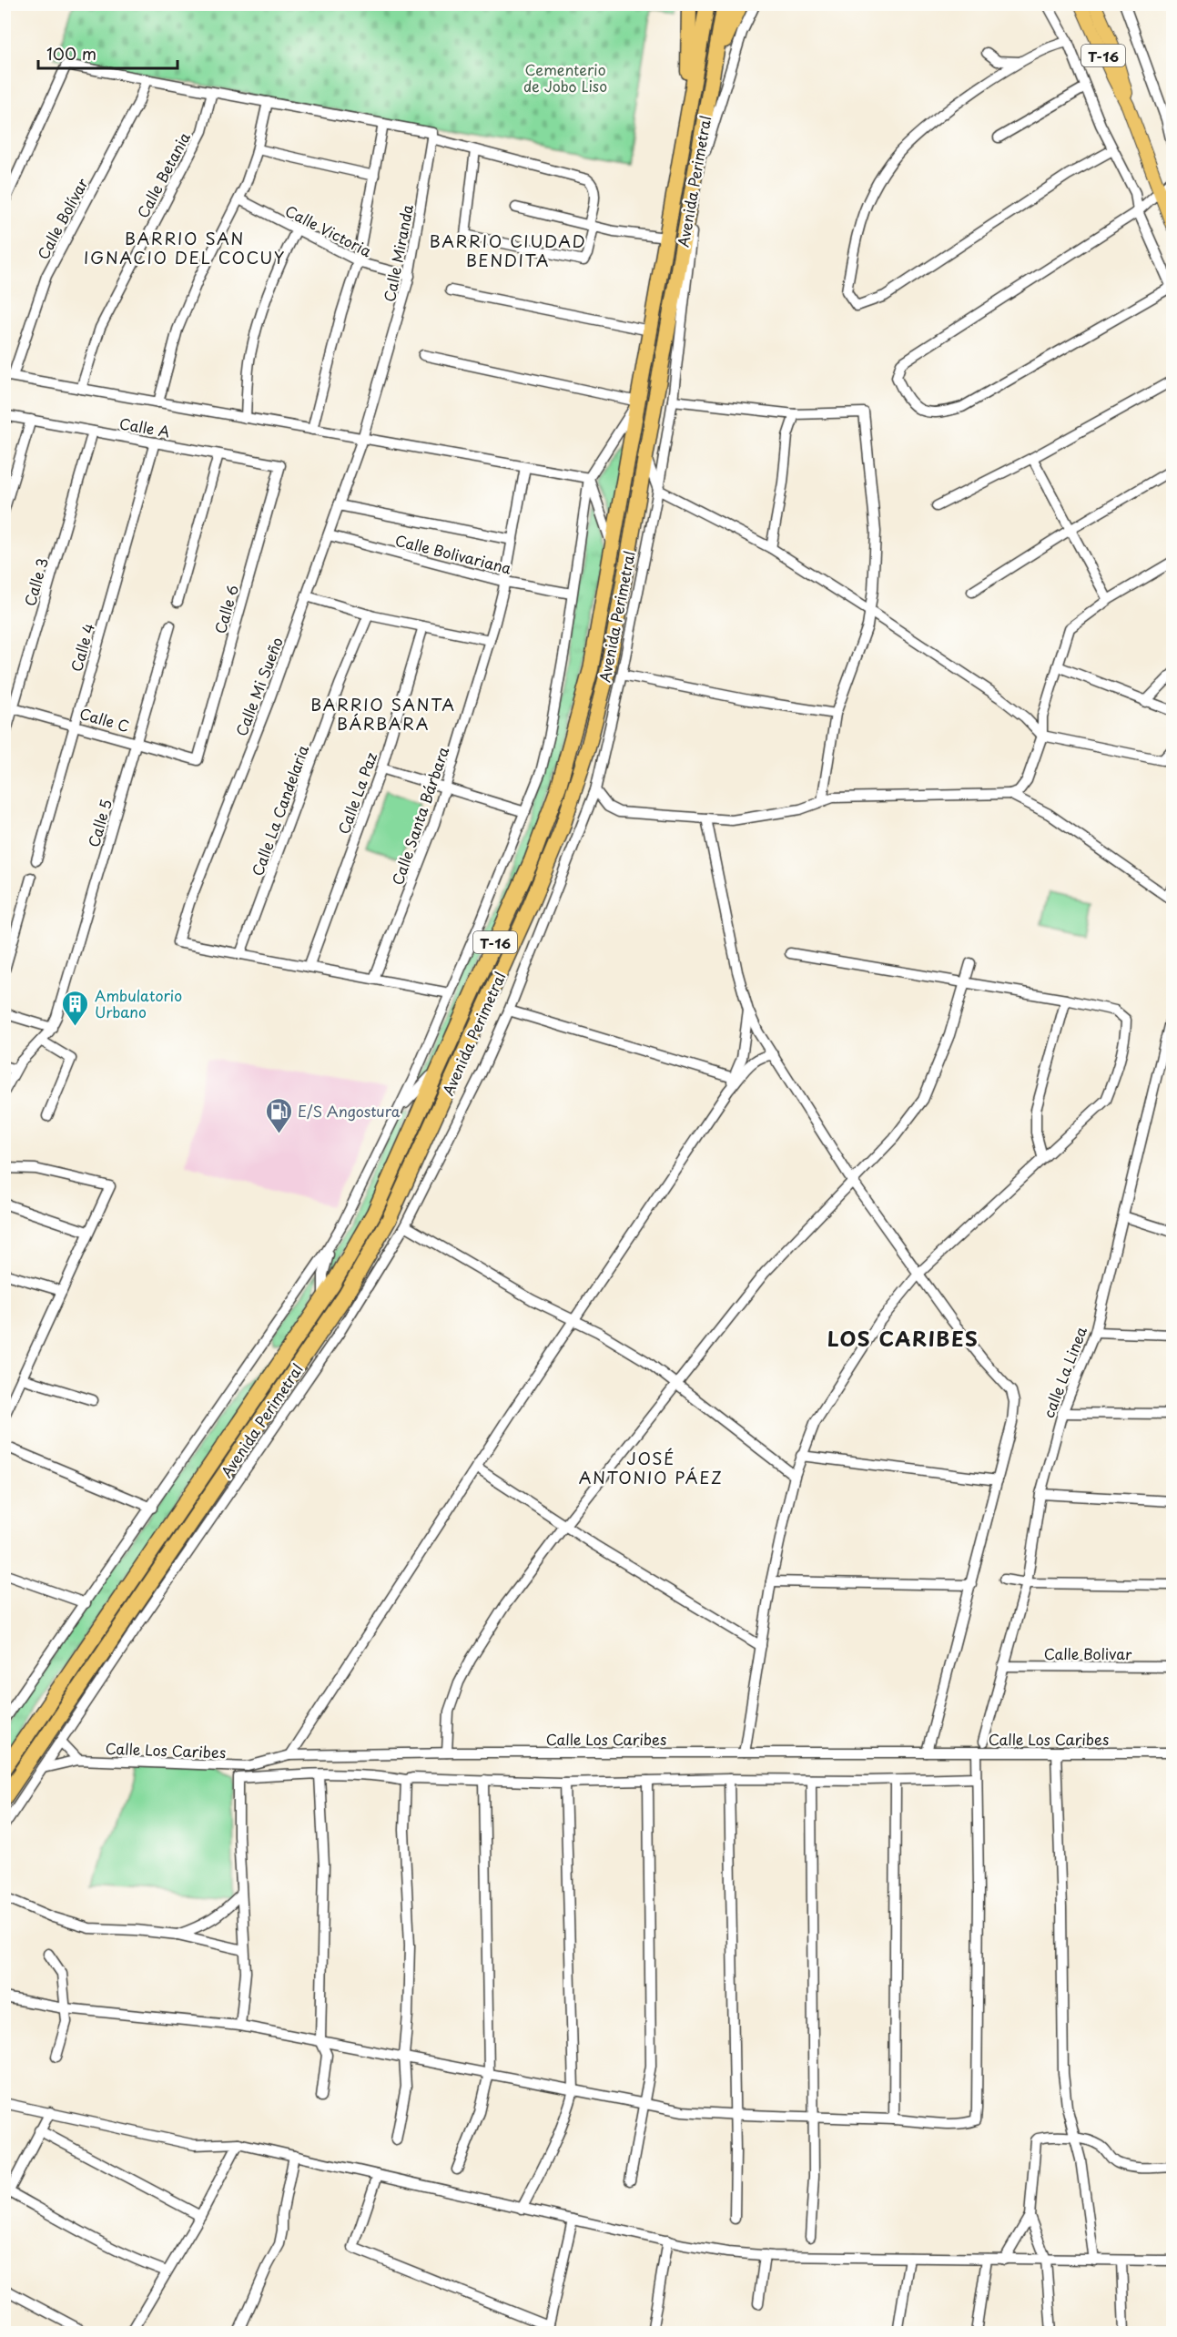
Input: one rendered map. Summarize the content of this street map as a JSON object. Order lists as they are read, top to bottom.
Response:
{
  "streets": {
    "highway": ["T-16", "Avenida Perimetral"],
    "street": [
      "Calle Betania",
      "Calle Bolívar",
      "Calle Victoria",
      "Calle Miranda",
      "Calle A",
      "Calle Bolivariana",
      "Calle 3",
      "Calle 6",
      "Calle 4",
      "Calle Mi Sueño",
      "Calle C",
      "Calle La Paz",
      "Calle La Candelaria",
      "Calle Santa Bárbara",
      "Calle 5",
      "calle La Linea",
      "Calle Bolivar",
      "Calle Los Caribes"
    ]
  },
  "crossings": [
    ["Calle Victoria", "Calle Miranda"],
    ["Calle Miranda", "Calle Mi Sueño"],
    ["Calle A", "Calle 3"],
    ["Calle A", "Calle 6"],
    ["Calle A", "Calle 4"],
    ["Calle Bolivariana", "Calle Mi Sueño"],
    ["Calle Bolivariana", "Calle Santa Bárbara"],
    ["Calle 3", "Calle C"],
    ["Calle 6", "Calle C"],
    ["Calle 4", "Calle C"],
    ["Calle Mi Sueño", "Calle La Candelaria"],
    ["Calle C", "Calle 5"],
    ["calle La Linea", "Calle Bolivar"]
  ],
  "districts": [
    "BARRIO SAN IGNACIO DEL COCUY",
    "BARRIO CIUDAD BENDITA",
    "BARRIO SANTA BÁRBARA",
    "LOS CARIBES",
    "JOSÉ ANTONIO PÁEZ"
  ],
  "parks": ["Cementerio de Jobo Liso"],
  "places": {
    "building": ["Ambulatorio Urbano"],
    "fuel station": ["E/S Angostura"]
  },
  "scale_bar": "100 m"
}
